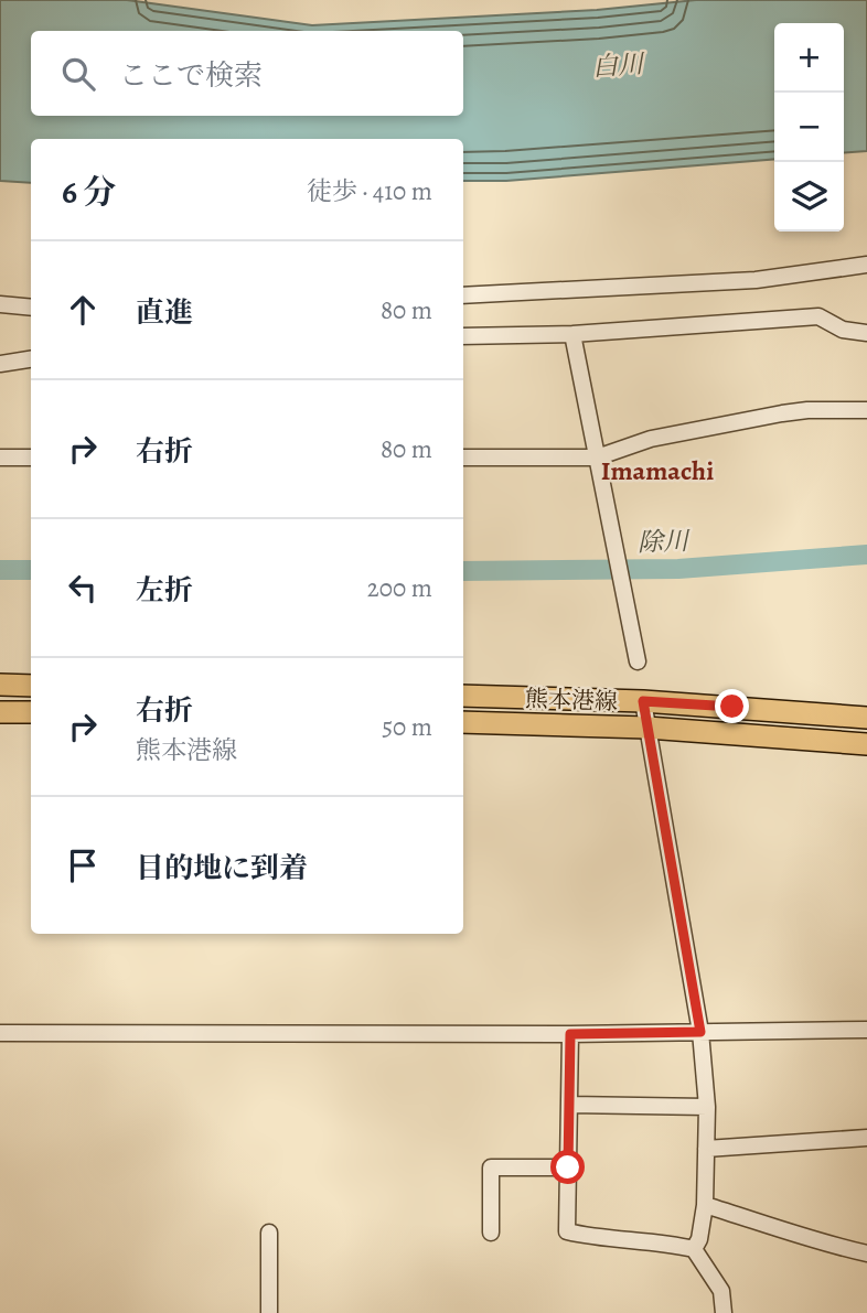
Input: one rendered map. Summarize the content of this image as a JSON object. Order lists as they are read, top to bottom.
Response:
{
  "streets": {
    "main road": ["熊本港線"]
  },
  "districts": ["Imamachi"],
  "water": ["白川", "除川"],
  "page": {
    "map_buttons": ["+", "−"],
    "search": "ここで検索",
    "heading": ["6 分", "徒歩 · 410 m"],
    "list": [
      ["直進", "80 m"],
      ["右折", "80 m"],
      ["左折", "200 m"],
      ["右折", "熊本港線", "50 m"],
      "目的地に到着"
    ]
  }
}
